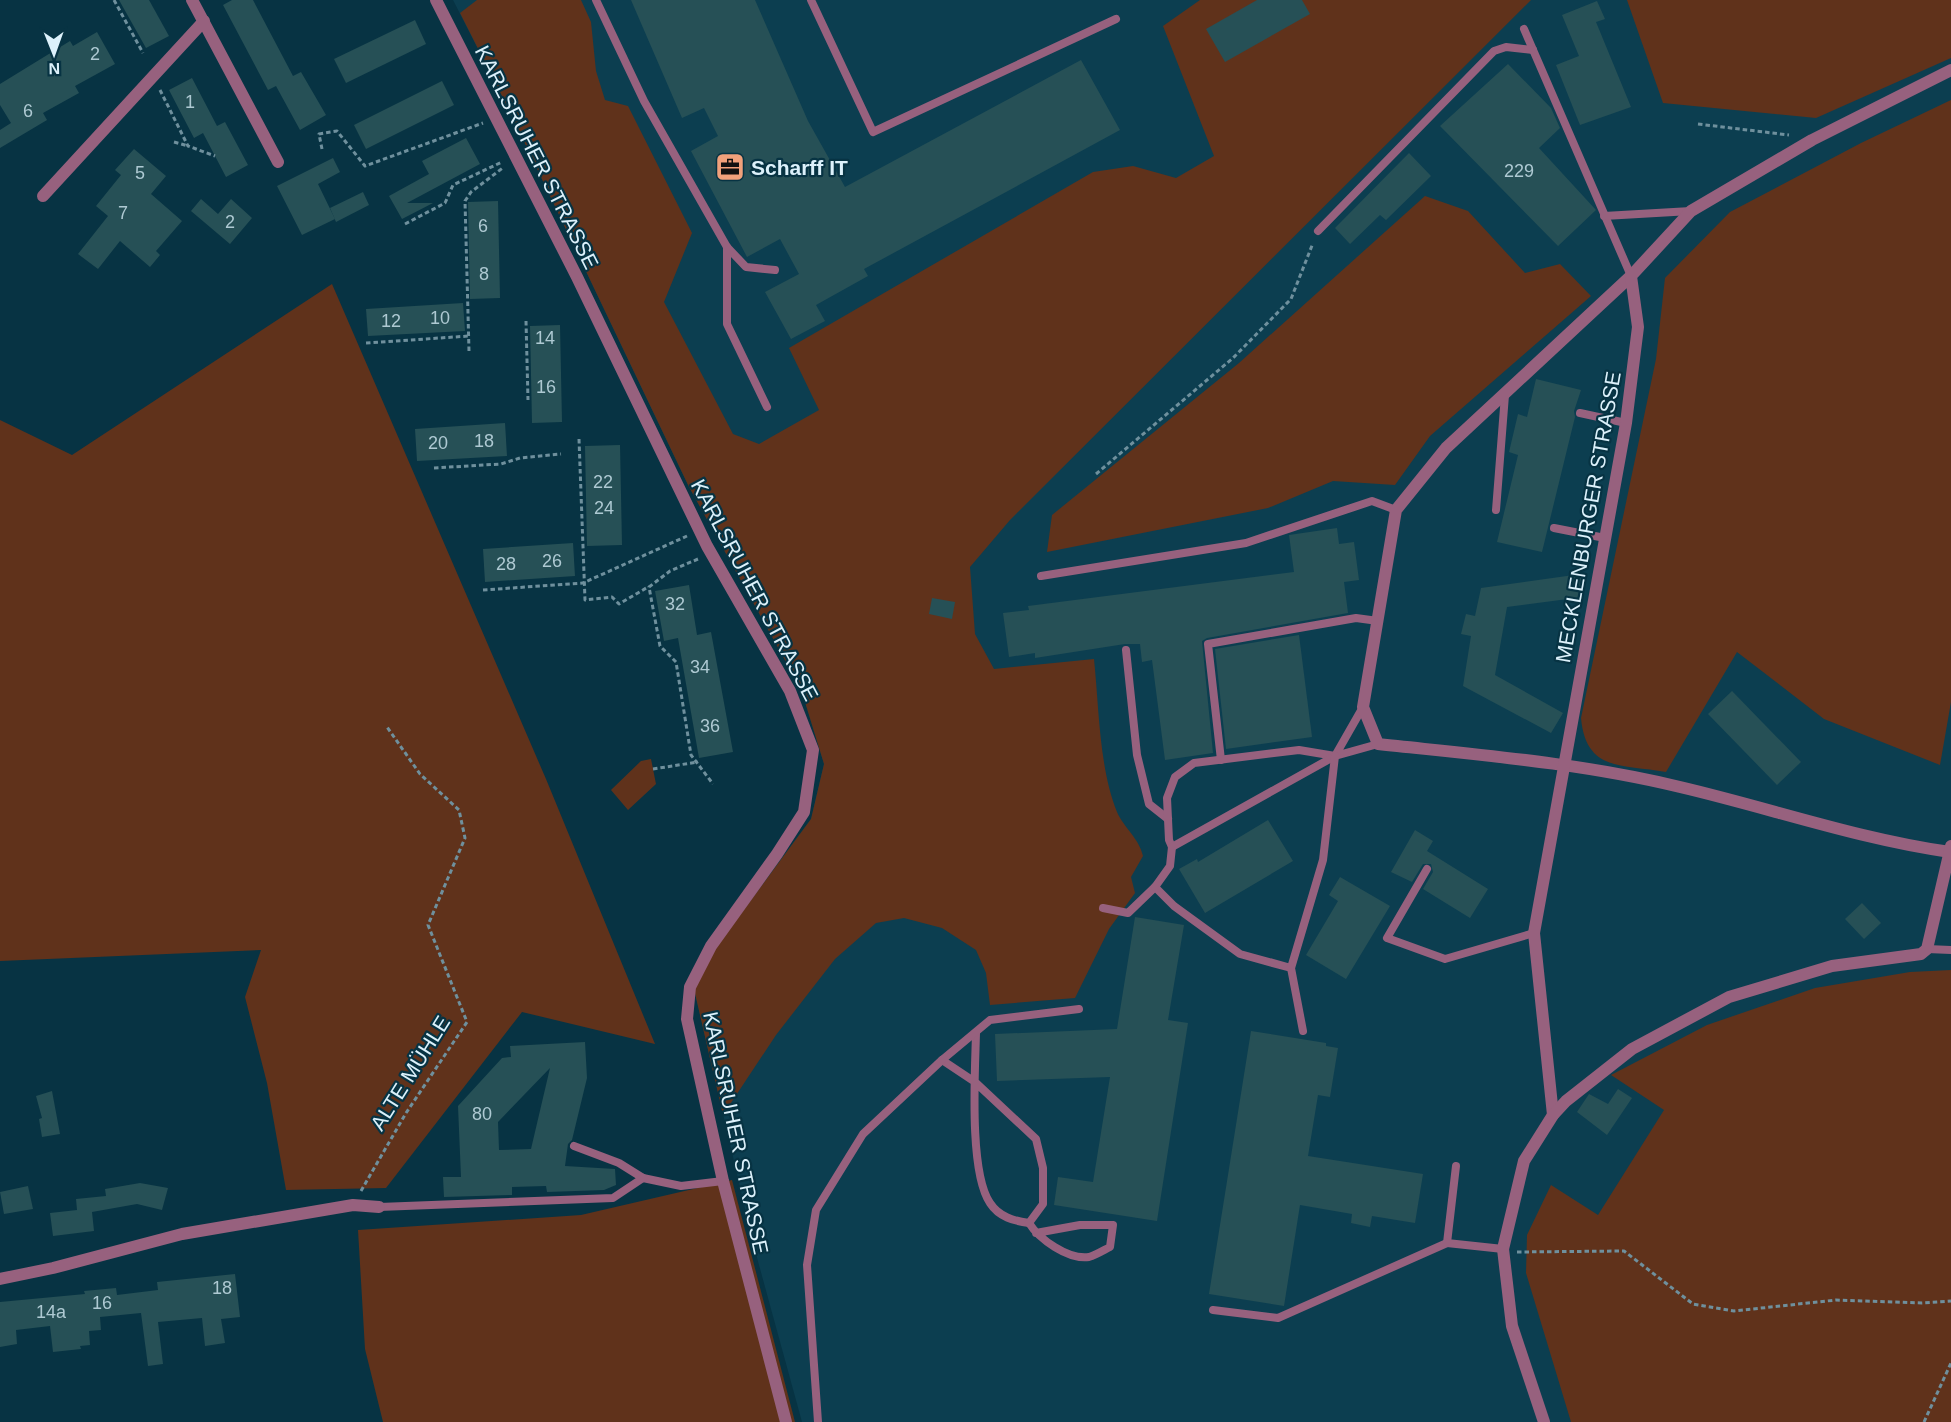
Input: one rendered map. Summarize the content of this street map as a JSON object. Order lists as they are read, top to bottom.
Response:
{
  "streets": {
    "street": ["KARLSRUHER STRASSE", "MECKLENBURGER STRASSE"],
    "path": ["ALTE MÜHLE"]
  },
  "places": {
    "office": ["Scharff IT"]
  },
  "house_numbers": [
    "2",
    "1",
    "6",
    "229",
    "5",
    "7",
    "2",
    "6",
    "8",
    "10",
    "12",
    "14",
    "16",
    "18",
    "20",
    "22",
    "24",
    "26",
    "28",
    "32",
    "34",
    "36",
    "80",
    "18",
    "16",
    "14a"
  ],
  "north": "bottom"
}
